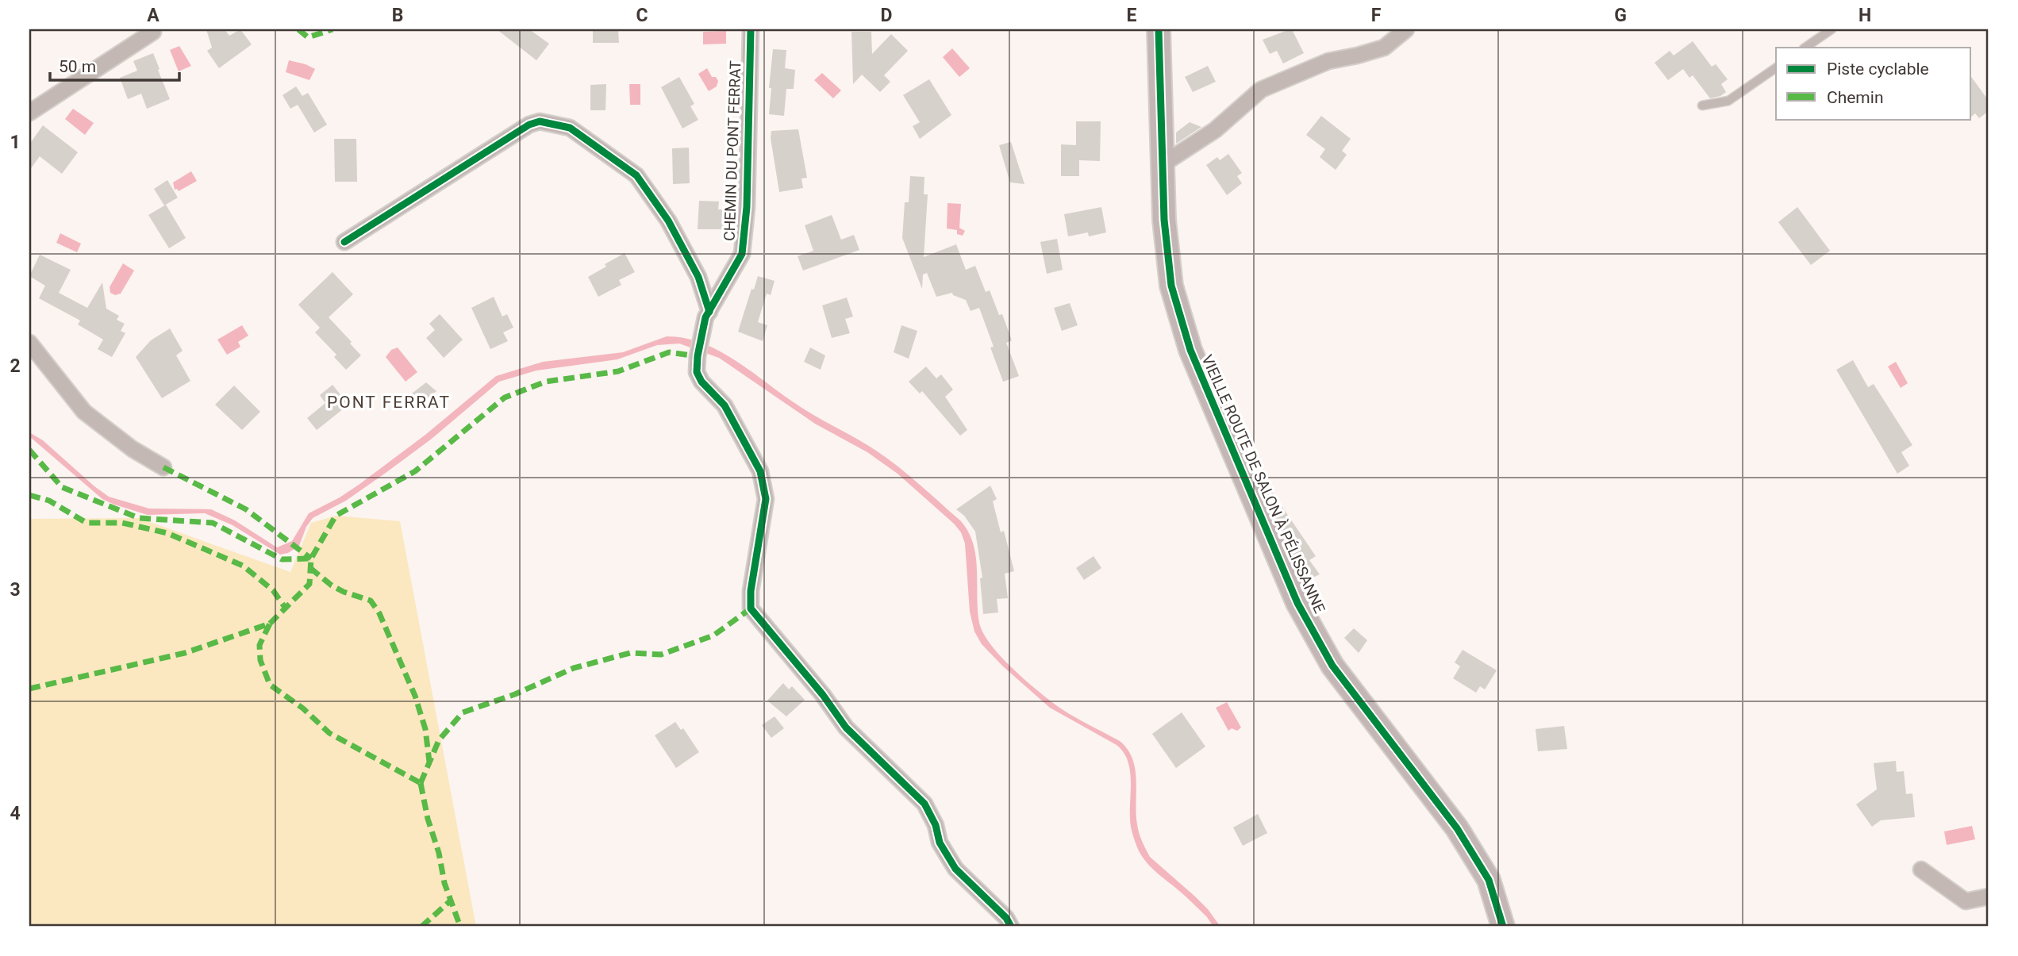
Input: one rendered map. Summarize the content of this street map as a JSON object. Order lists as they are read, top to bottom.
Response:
{
  "streets": {
    "street": ["CHEMIN DU PONT FERRAT", "VIEILLE ROUTE DE SALON À PÉLISSANNE"]
  },
  "districts": ["PONT FERRAT"],
  "legend": ["Piste cyclable", "Chemin"],
  "scale_bar": "50 m",
  "grid": {
    "columns": [
      "A",
      "B",
      "C",
      "D",
      "E",
      "F",
      "G",
      "H"
    ],
    "rows": [
      "1",
      "2",
      "3",
      "4"
    ]
  }
}
